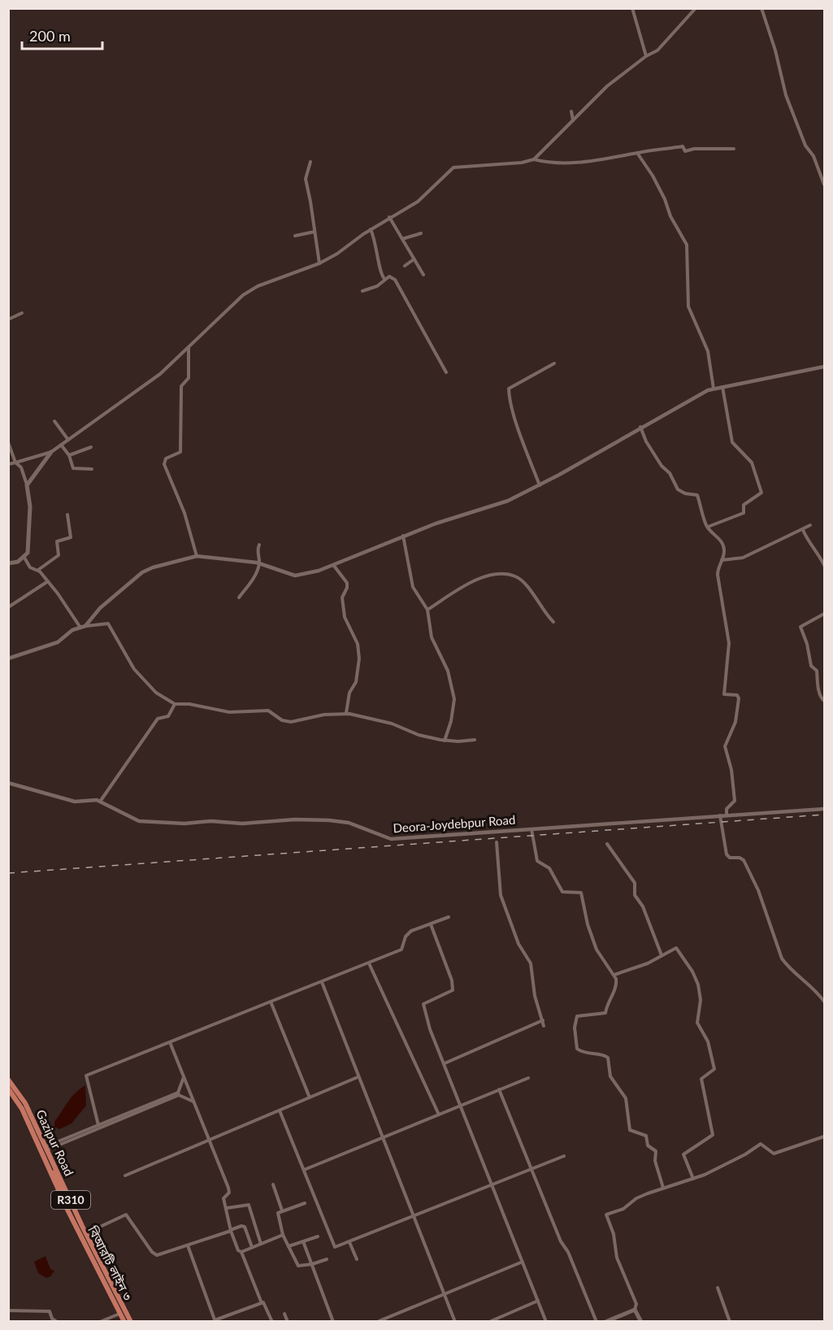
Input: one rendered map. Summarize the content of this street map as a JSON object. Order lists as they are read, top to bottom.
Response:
{
  "streets": {
    "main road": ["Gazipur Road", "R310", "বিআরটি লাইন ৩"],
    "street": ["Deora-Joydebpur Road"]
  },
  "crossings": [
    ["Gazipur Road", "বিআরটি লাইন ৩"]
  ],
  "scale_bar": "200 m"
}
